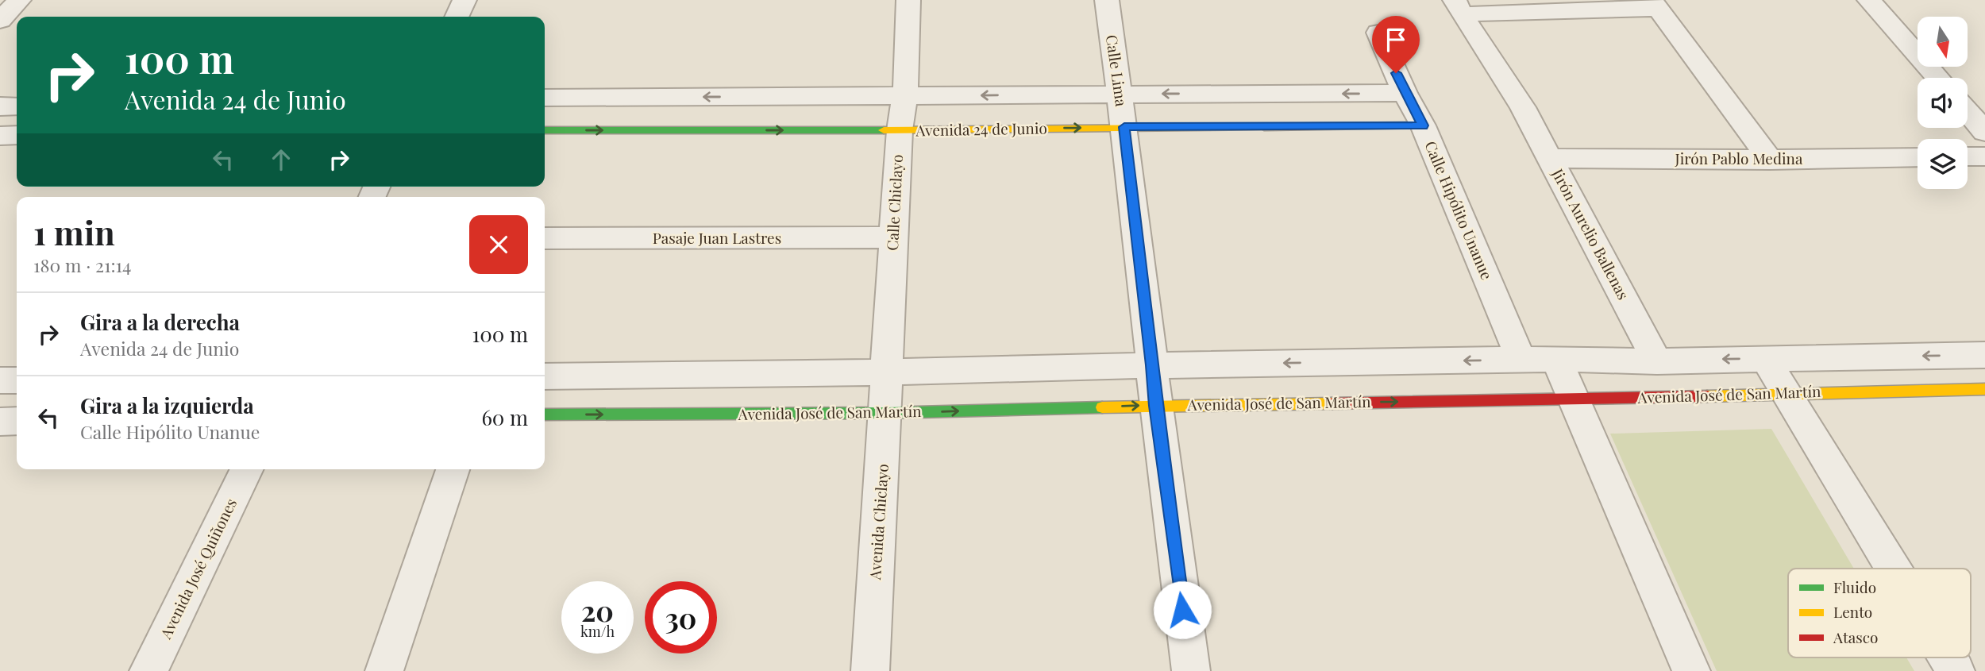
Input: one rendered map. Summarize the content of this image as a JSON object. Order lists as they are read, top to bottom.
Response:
{
  "streets": {
    "street": [
      "Calle Lima",
      "Avenida 24 de Junio",
      "Jirón Pablo Medina",
      "Calle Chiclayo",
      "Calle Hipólito Unanue",
      "Jirón Aurelio Ballenas",
      "Pasaje Juan Lastres",
      "Avenida José de San Martín",
      "Avenida Chiclayo",
      "Avenida José Quiñones"
    ]
  },
  "crossings": [
    ["Calle Lima", "Avenida 24 de Junio"],
    ["Calle Lima", "Avenida José de San Martín"],
    ["Avenida 24 de Junio", "Calle Chiclayo"],
    ["Avenida 24 de Junio", "Calle Hipólito Unanue"],
    ["Jirón Pablo Medina", "Jirón Aurelio Ballenas"],
    ["Calle Chiclayo", "Pasaje Juan Lastres"],
    ["Calle Chiclayo", "Avenida Chiclayo"],
    ["Avenida José de San Martín", "Avenida Chiclayo"]
  ],
  "legend": ["Fluido", "Lento", "Atasco"],
  "north": "bottom",
  "page": {
    "turn": ["100 m", "Avenida 24 de Junio"],
    "heading": ["1 min", "180 m · 21:14"],
    "list": [
      {
        "name": "Gira a la derecha",
        "note": "Avenida 24 de Junio",
        "value": "100 m"
      },
      {
        "name": "Gira a la izquierda",
        "note": "Calle Hipólito Unanue",
        "value": "60 m"
      }
    ],
    "speed": "20 km/h",
    "limit": "30"
  }
}
